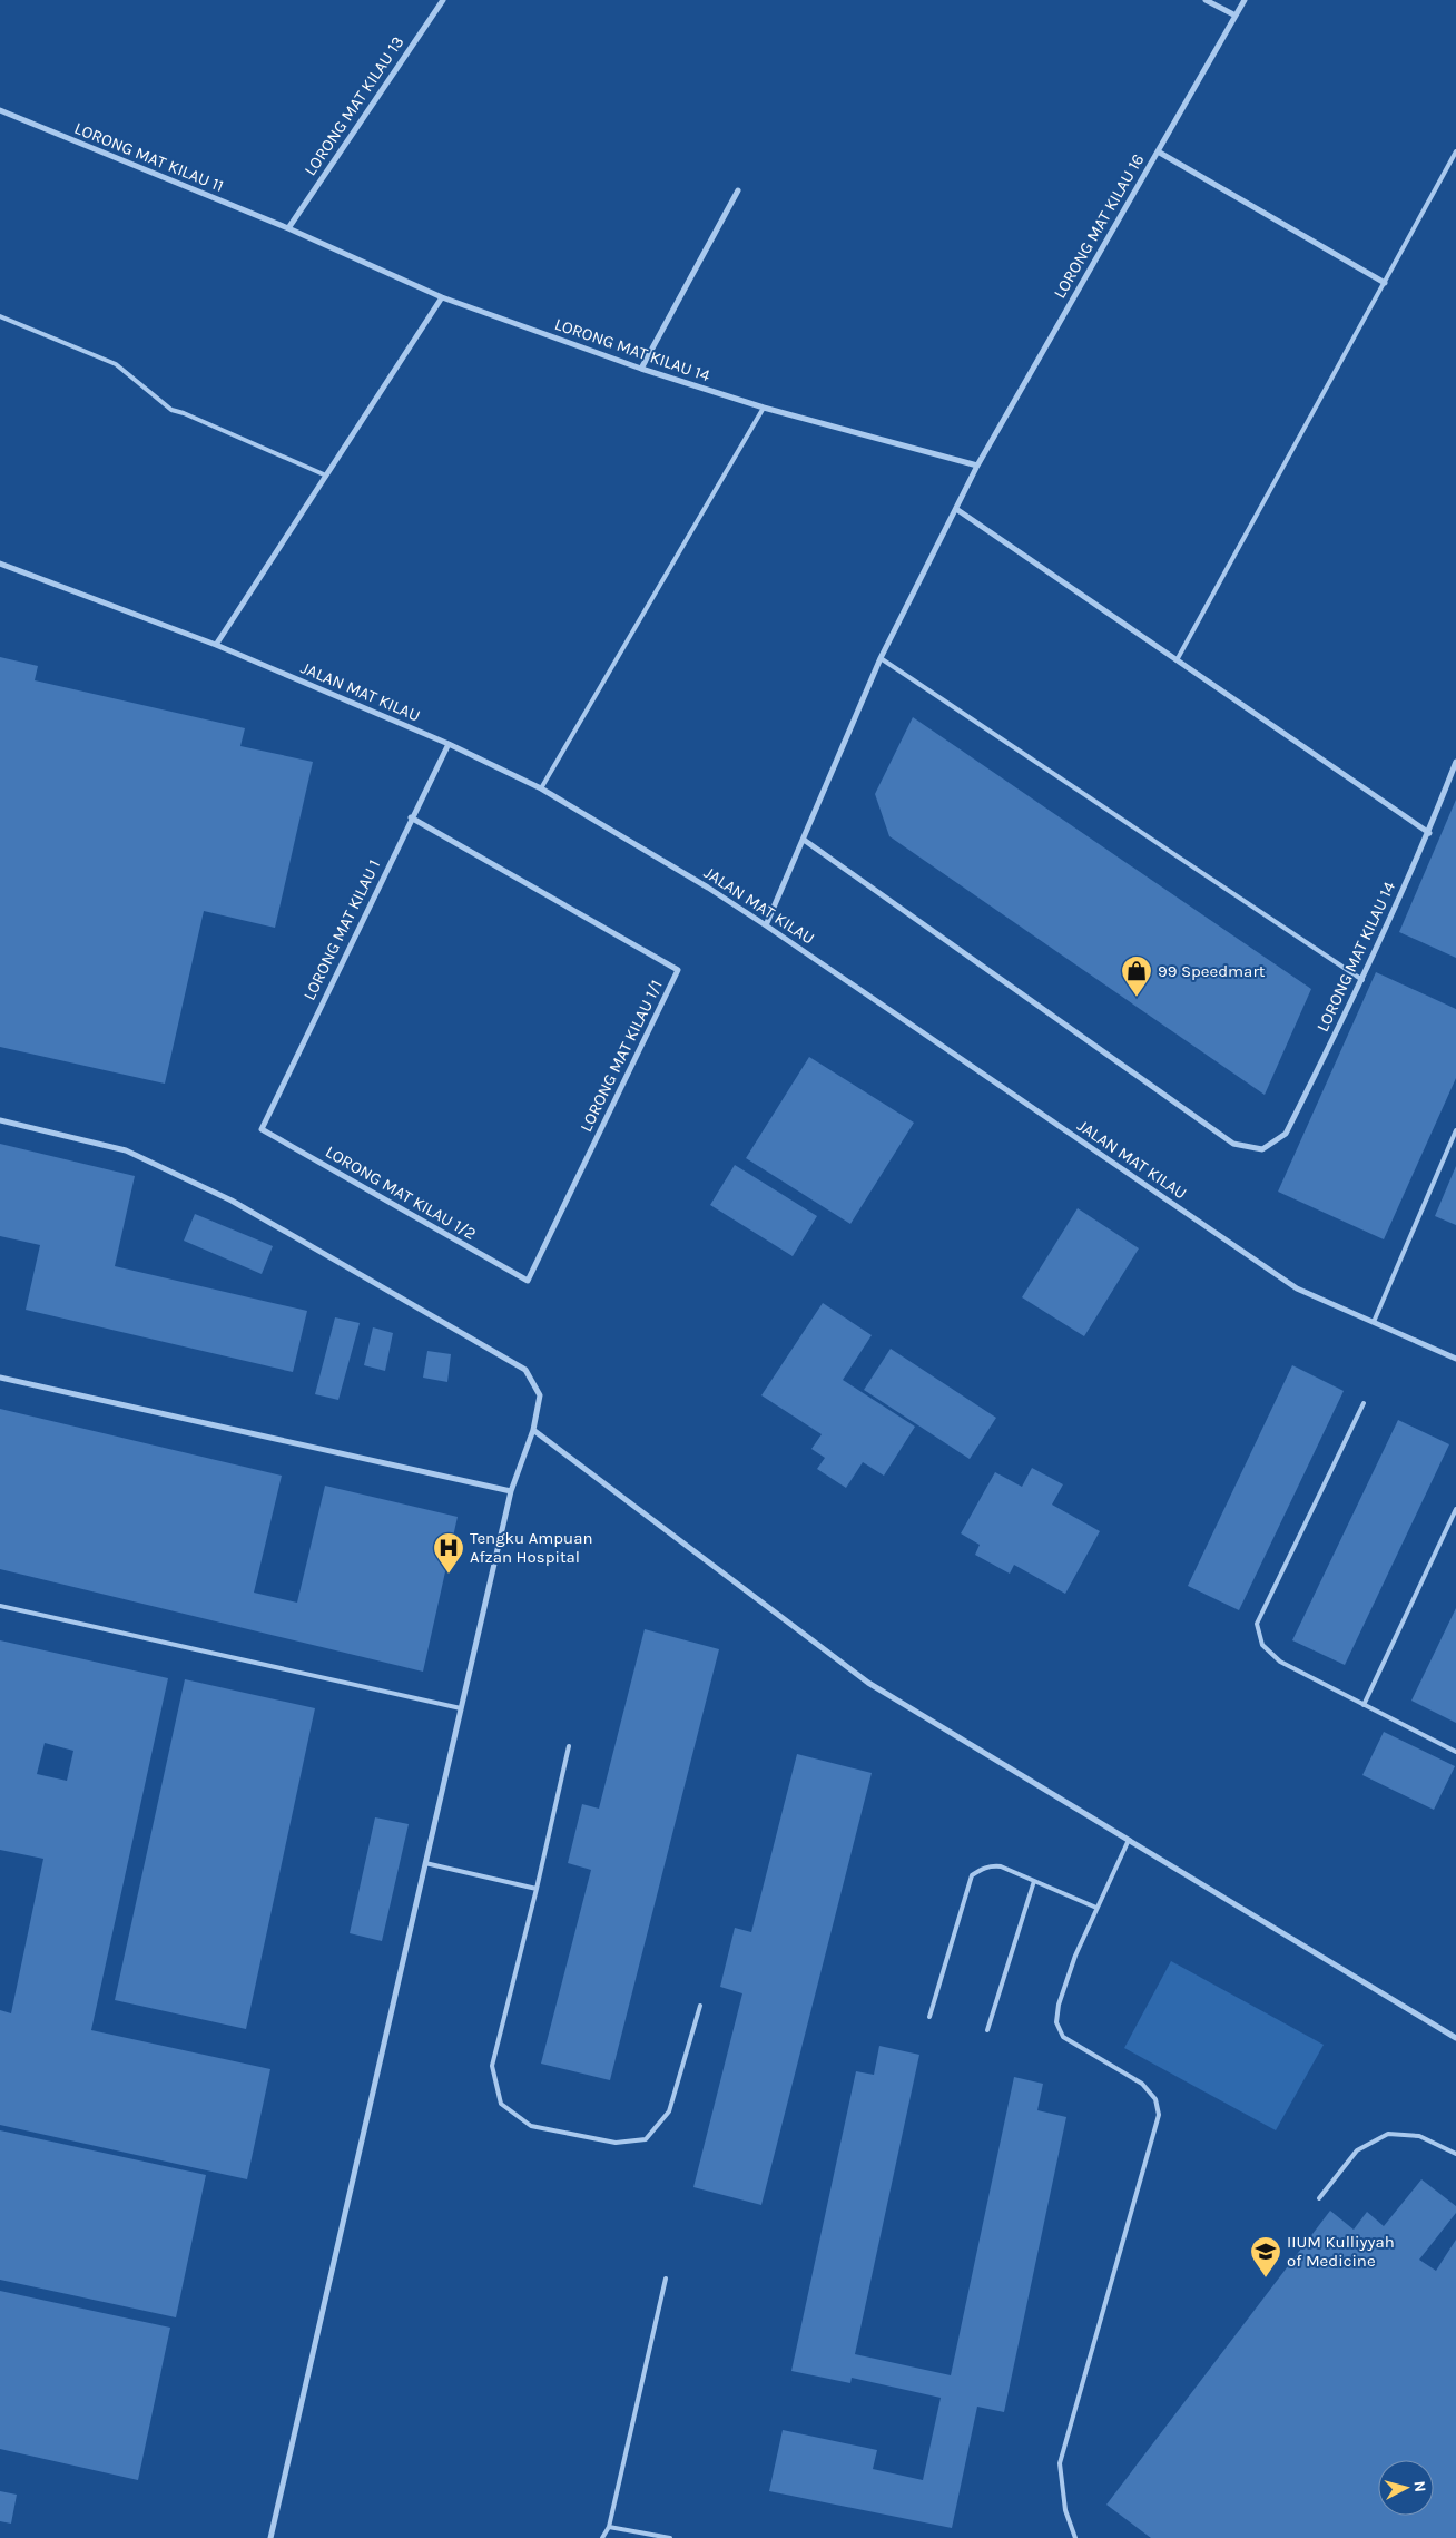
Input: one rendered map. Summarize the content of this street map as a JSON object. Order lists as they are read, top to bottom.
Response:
{
  "streets": {
    "street": [
      "LORONG MAT KILAU 13",
      "LORONG MAT KILAU 11",
      "LORONG MAT KILAU 16",
      "LORONG MAT KILAU 14",
      "JALAN MAT KILAU",
      "LORONG MAT KILAU 1",
      "LORONG MAT KILAU 1/1",
      "LORONG MAT KILAU 1/2"
    ]
  },
  "crossings": [
    ["LORONG MAT KILAU 13", "LORONG MAT KILAU 11"],
    ["LORONG MAT KILAU 13", "LORONG MAT KILAU 14"],
    ["LORONG MAT KILAU 11", "LORONG MAT KILAU 14"],
    ["LORONG MAT KILAU 16", "LORONG MAT KILAU 14"],
    ["LORONG MAT KILAU 16", "JALAN MAT KILAU"],
    ["JALAN MAT KILAU", "LORONG MAT KILAU 1"],
    ["LORONG MAT KILAU 1", "LORONG MAT KILAU 1/1"],
    ["LORONG MAT KILAU 1", "LORONG MAT KILAU 1/2"],
    ["LORONG MAT KILAU 1/1", "LORONG MAT KILAU 1/2"]
  ],
  "places": {
    "shop": ["99 Speedmart"],
    "hospital": ["Tengku Ampuan Afzan Hospital"],
    "school or university": ["IIUM Kulliyyah of Medicine"]
  },
  "north": "right"
}
